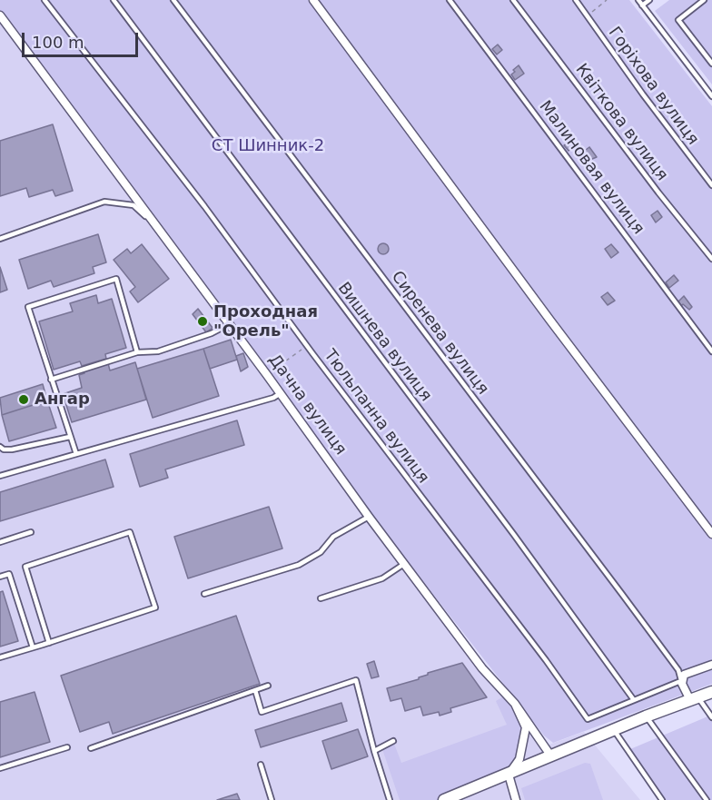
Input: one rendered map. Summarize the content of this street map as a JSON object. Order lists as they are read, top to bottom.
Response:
{
  "streets": {
    "street": ["Дачна вулиця"],
    "lane": [
      "Горіхова вулиця",
      "Квіткова вулиця",
      "Малиновая вулиця",
      "Сиренева вулиця",
      "Вишнева вулиця",
      "Тюльпанна вулиця"
    ]
  },
  "crossings": [
    ["Вишнева вулиця", "Тюльпанна вулиця"]
  ],
  "parks": ["СТ Шинник-2"],
  "places": ["Проходная \"Орель\"", "Ангар"],
  "scale_bar": "100 m"
}
